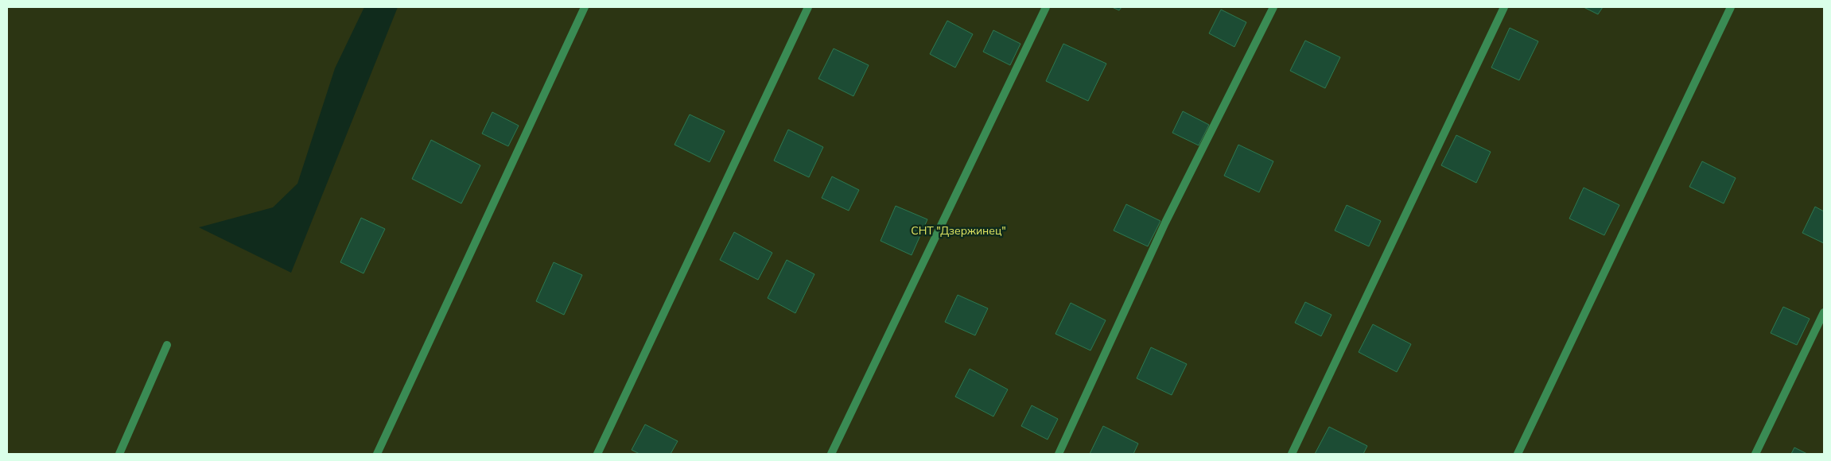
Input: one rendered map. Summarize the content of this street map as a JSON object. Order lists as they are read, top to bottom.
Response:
{
  "parks": ["СНТ \"Дзержинец\""]
}
